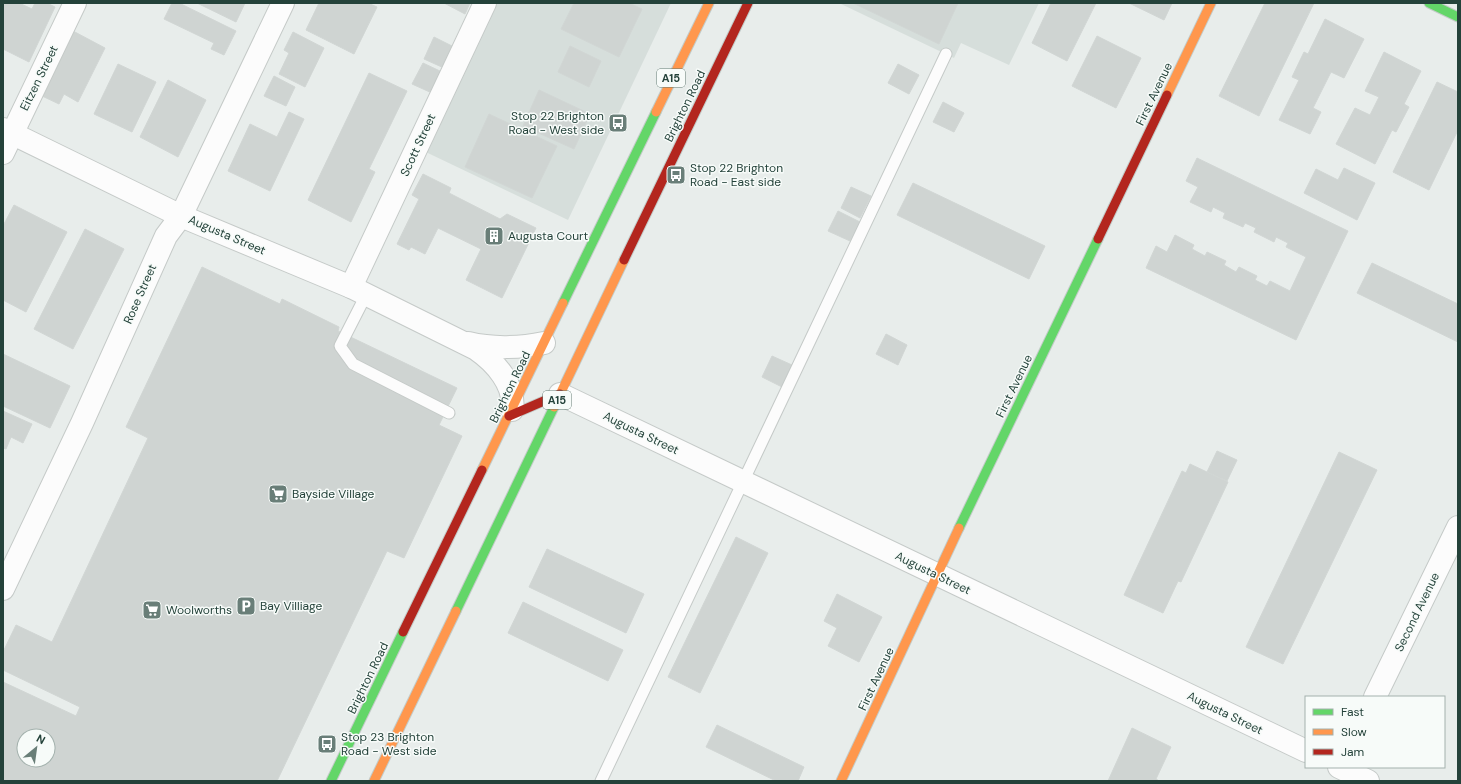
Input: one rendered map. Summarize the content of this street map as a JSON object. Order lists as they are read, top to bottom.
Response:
{
  "streets": {
    "main road": ["A15", "First Avenue", "Brighton Road"],
    "street": [
      "Eitzen Street",
      "Scott Street",
      "Augusta Street",
      "Rose Street",
      "Second Avenue"
    ]
  },
  "crossings": [
    ["Eitzen Street", "Augusta Street"],
    ["First Avenue", "Augusta Street"],
    ["Brighton Road", "Augusta Street"],
    ["Scott Street", "Augusta Street"],
    ["Augusta Street", "Rose Street"]
  ],
  "places": {
    "bus stop": ["Stop 22 Brighton Road - West side", "Stop 22 Brighton Road - East side", "Stop 23 Brighton Road - West side"],
    "building": ["Augusta Court"],
    "supermarket": ["Bayside Village", "Woolworths"],
    "parking": ["Bay Villiage"]
  },
  "legend": ["Fast", "Slow", "Jam"],
  "north": "top right"
}
